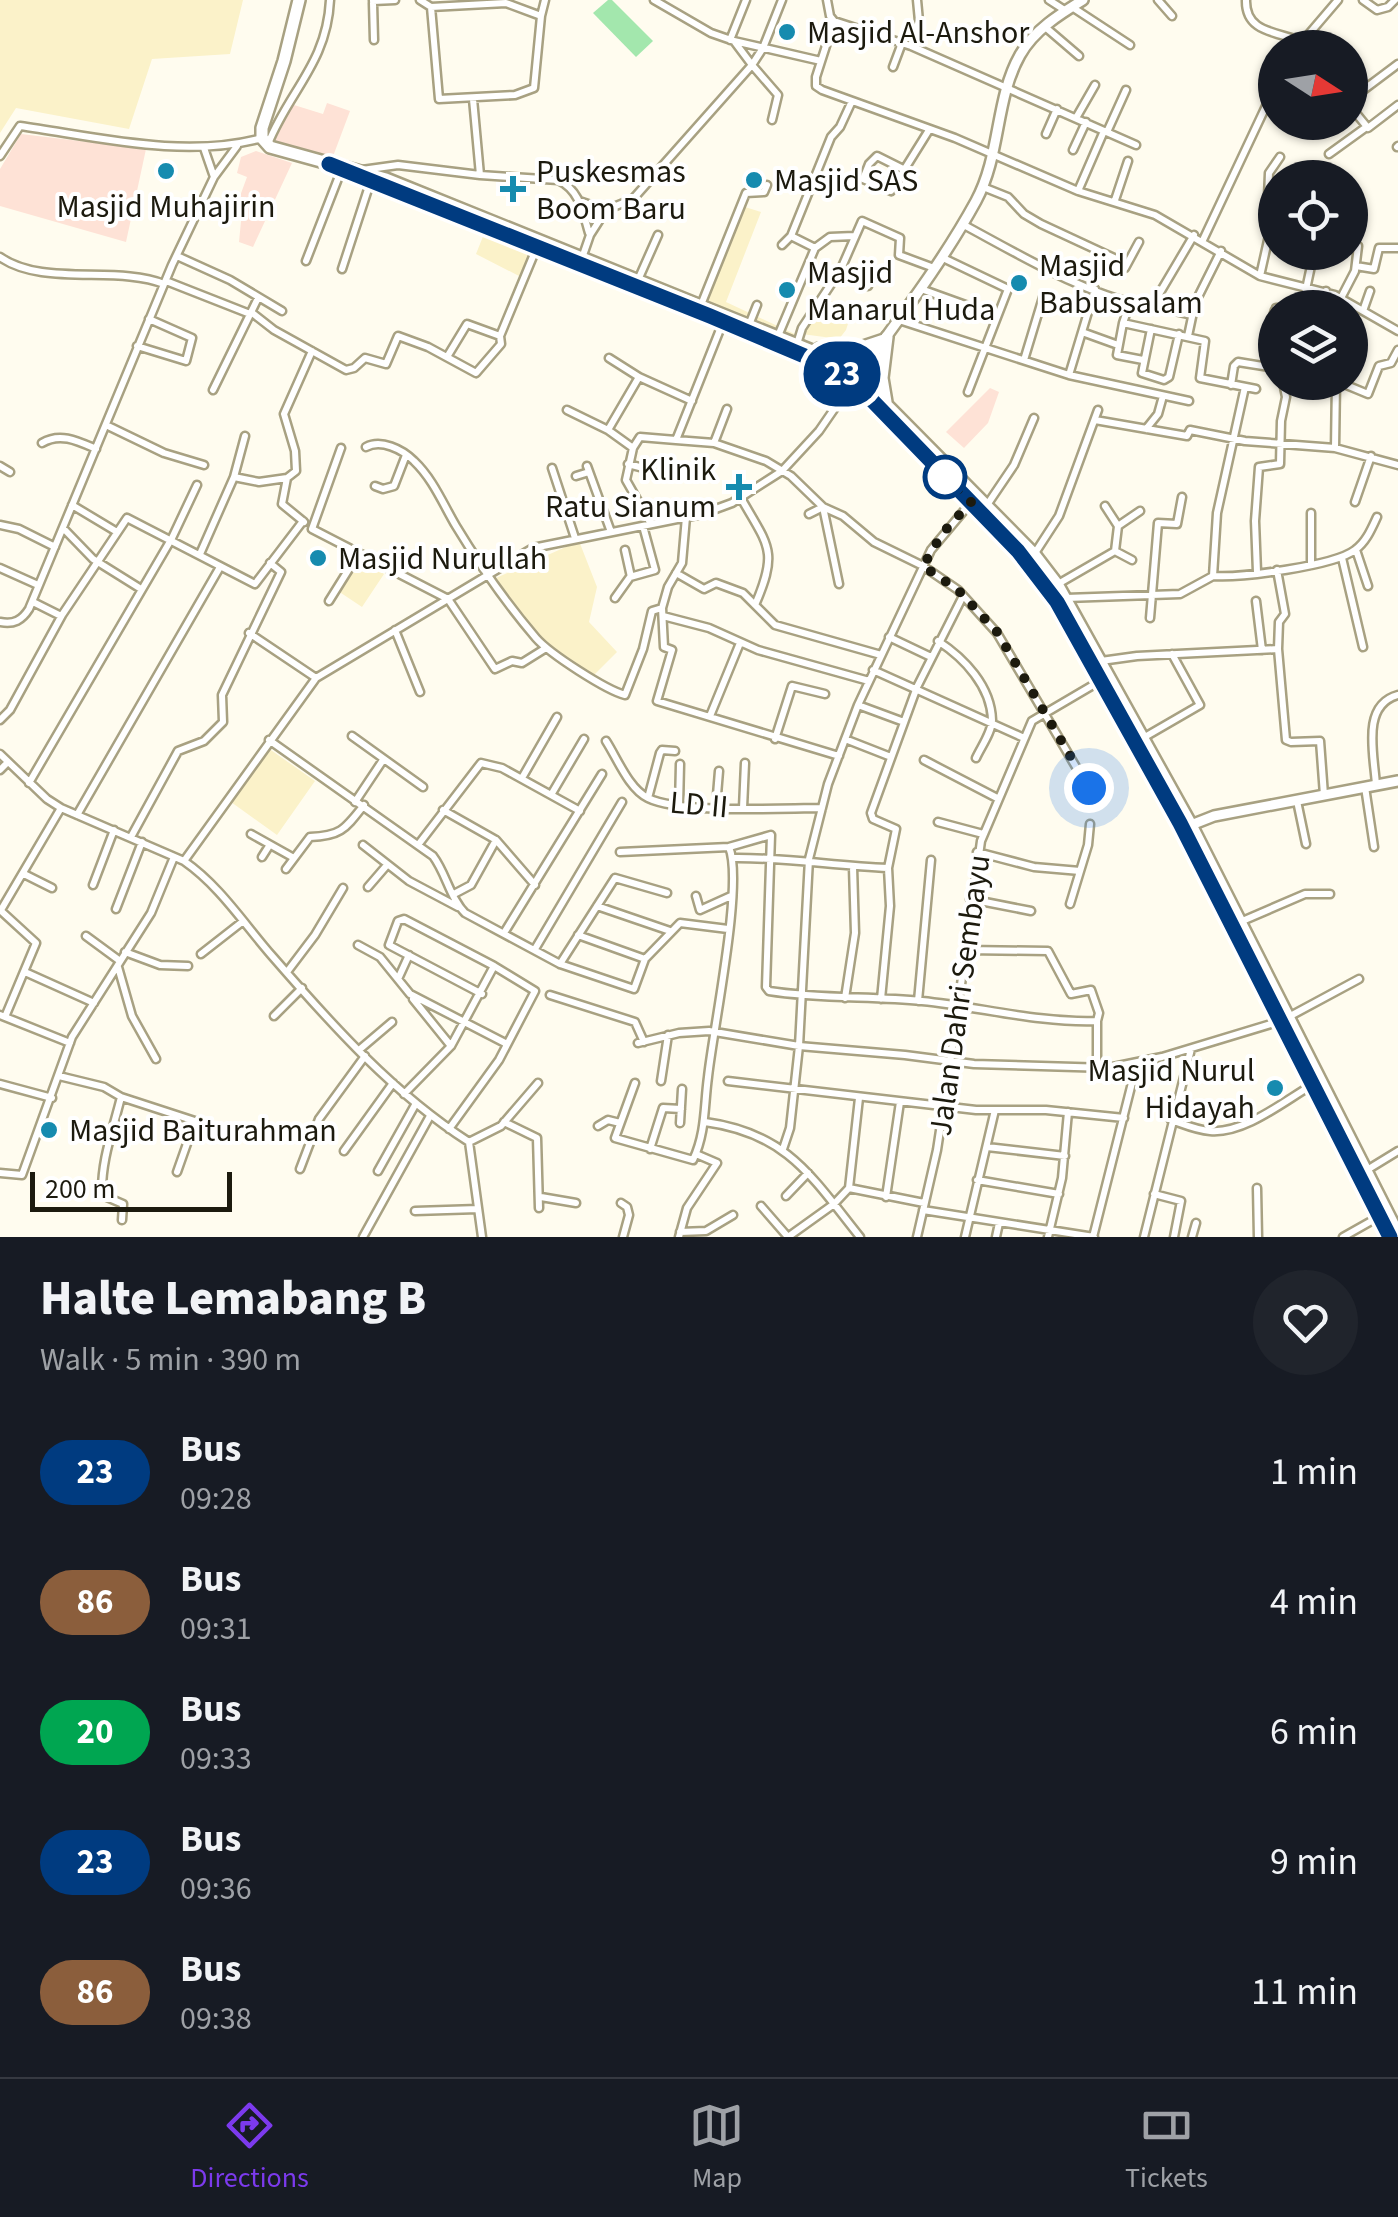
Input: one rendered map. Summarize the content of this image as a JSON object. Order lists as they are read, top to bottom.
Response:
{
  "streets": {
    "street": ["LD II", "Jalan Dahri Sembayu"]
  },
  "places": {
    "other": [
      "Masjid Al-Anshor",
      "Masjid Muhajirin",
      "Masjid SAS",
      "Masjid Babussalam",
      "Masjid Manarul Huda",
      "Masjid Nurullah",
      "Masjid Nurul Hidayah",
      "Masjid Baiturahman"
    ],
    "health": ["Puskesmas Boom Baru", "Klinik Ratu Sianum"]
  },
  "lines": ["bus line 23"],
  "scale_bar": "200 m",
  "north": "right",
  "page": {
    "on_map": "23",
    "scale": "200 m",
    "heading": ["Halte Lemabang B", "Walk · 5 min · 390 m"],
    "list": [
      {
        "mark": "23",
        "name": "Bus",
        "note": "09:28",
        "value": "1 min"
      },
      {
        "mark": "86",
        "name": "Bus",
        "note": "09:31",
        "value": "4 min"
      },
      {
        "mark": "20",
        "name": "Bus",
        "note": "09:33",
        "value": "6 min"
      },
      {
        "mark": "23",
        "name": "Bus",
        "note": "09:36",
        "value": "9 min"
      },
      {
        "mark": "86",
        "name": "Bus",
        "note": "09:38",
        "value": "11 min"
      }
    ],
    "tabs": ["Directions", "Map", "Tickets"]
  }
}
